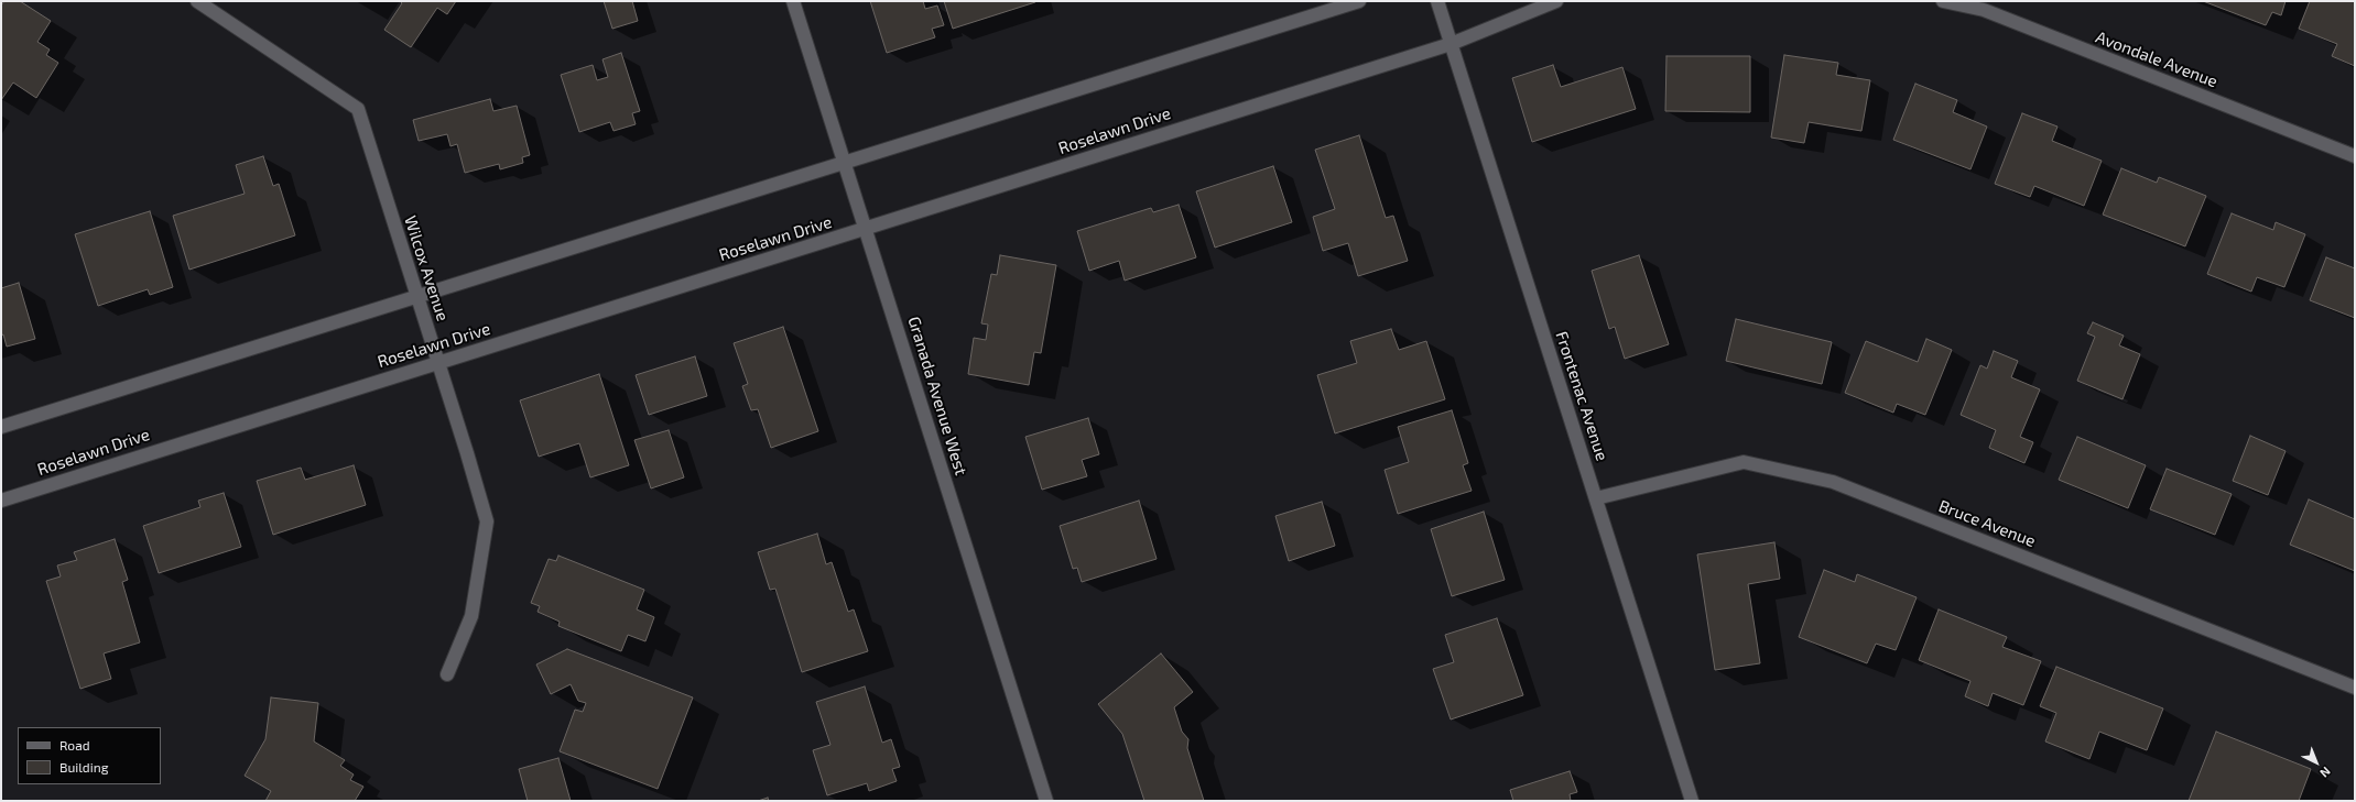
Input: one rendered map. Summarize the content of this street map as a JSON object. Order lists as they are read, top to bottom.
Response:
{
  "streets": {
    "street": [
      "Avondale Avenue",
      "Roselawn Drive",
      "Wilcox Avenue",
      "Granada Avenue West",
      "Frontenac Avenue",
      "Bruce Avenue"
    ]
  },
  "crossings": [
    ["Roselawn Drive", "Wilcox Avenue"],
    ["Roselawn Drive", "Granada Avenue West"],
    ["Roselawn Drive", "Frontenac Avenue"],
    ["Frontenac Avenue", "Bruce Avenue"]
  ],
  "legend": ["Road", "Building"],
  "north": "bottom right"
}
